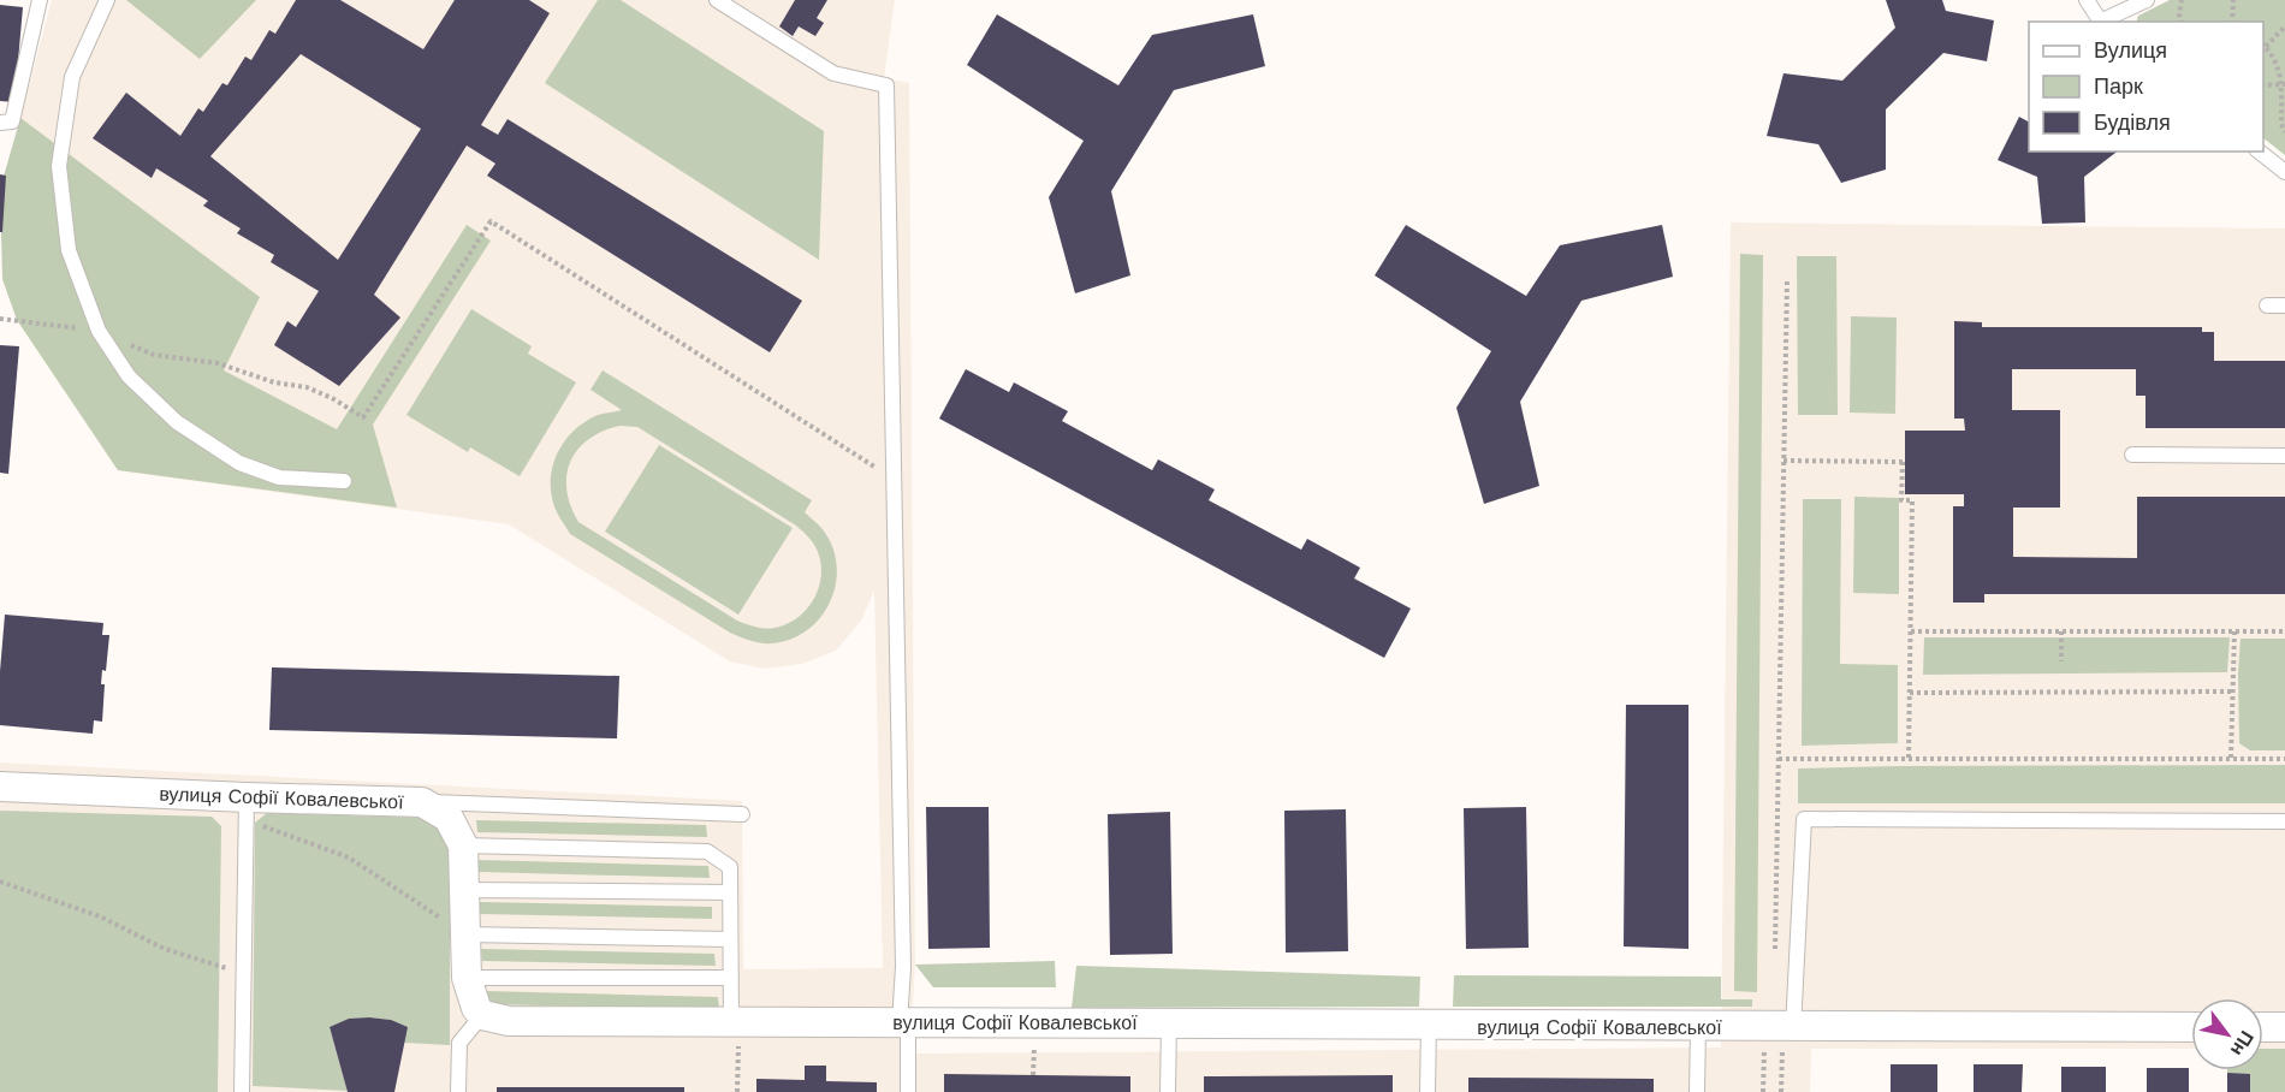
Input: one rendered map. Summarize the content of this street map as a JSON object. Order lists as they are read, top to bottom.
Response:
{
  "streets": {
    "street": ["вулиця Софії Ковалевської"]
  },
  "legend": ["Вулиця", "Парк", "Будівля"],
  "north": "bottom right"
}
